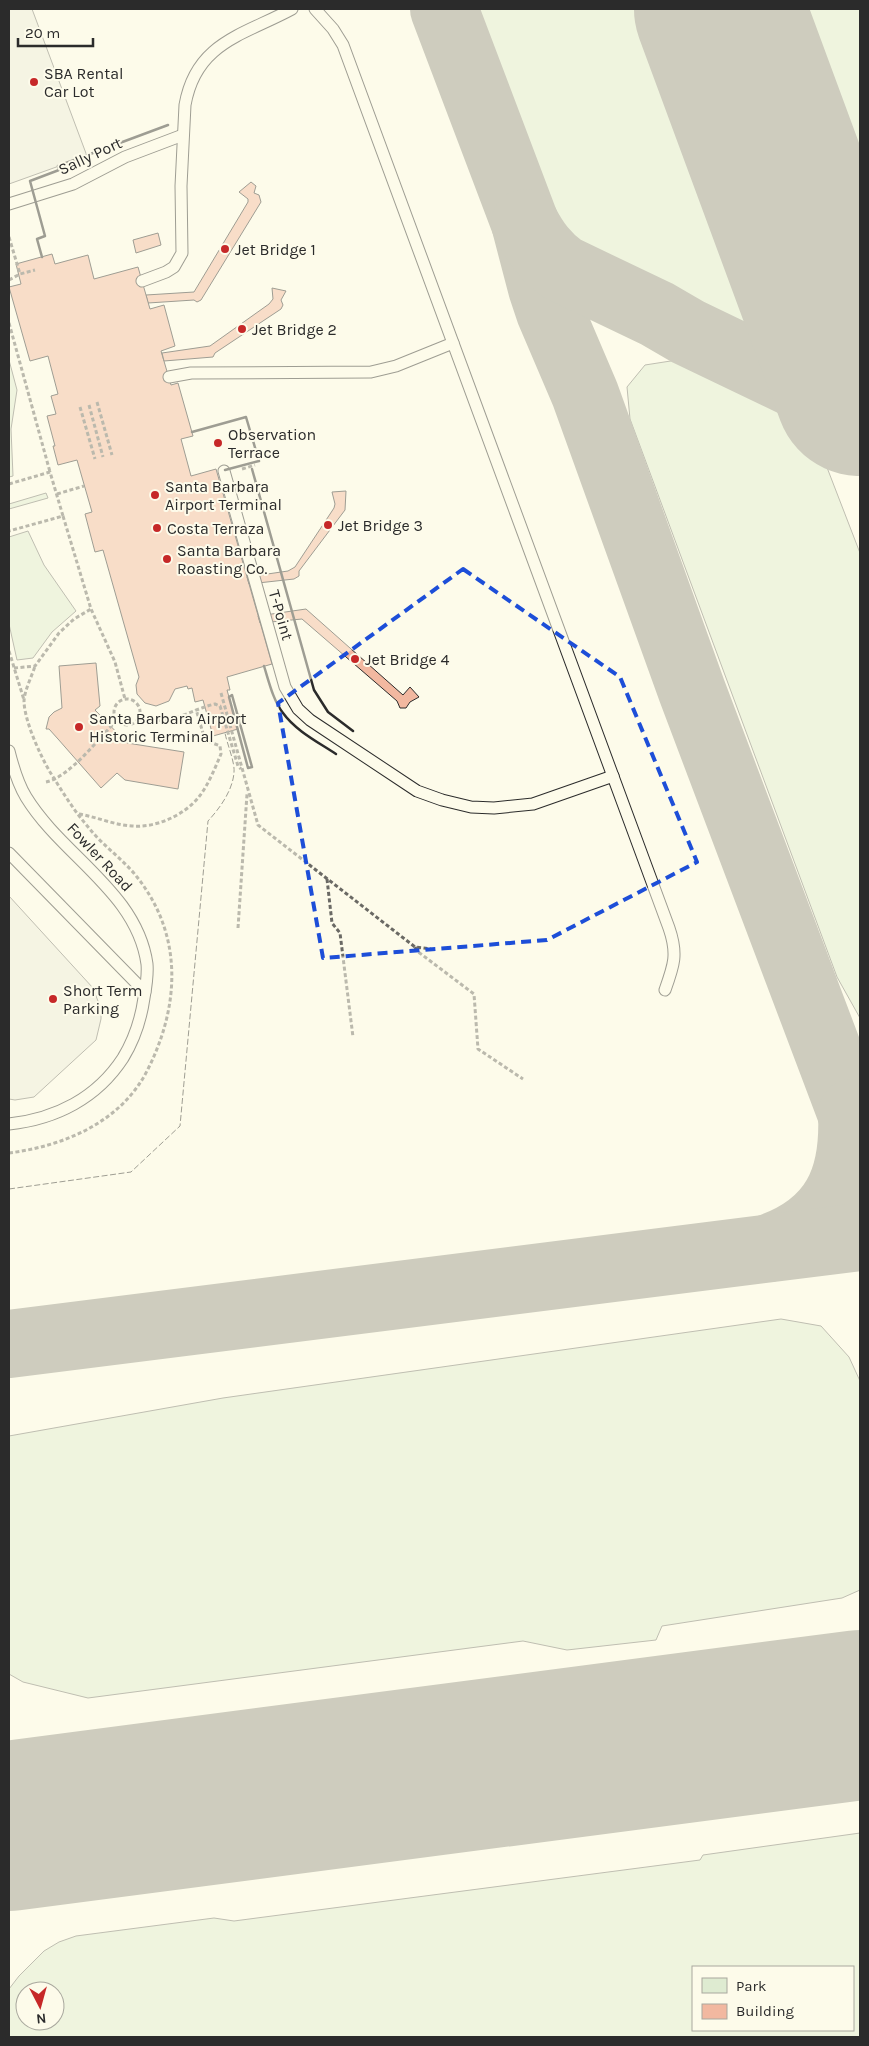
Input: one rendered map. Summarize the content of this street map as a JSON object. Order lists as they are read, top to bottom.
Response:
{
  "streets": {
    "lane": ["Sally Port", "T-Point", "Fowler Road"]
  },
  "places": [
    "SBA Rental Car Lot",
    "Jet Bridge 1",
    "Jet Bridge 2",
    "Observation Terrace",
    "Santa Barbara Airport Terminal",
    "Jet Bridge 3",
    "Costa Terraza",
    "Santa Barbara Roasting Co.",
    "Jet Bridge 4",
    "Santa Barbara Airport Historic Terminal",
    "Short Term Parking"
  ],
  "legend": ["Park", "Building"],
  "scale_bar": "20 m",
  "north": "bottom"
}
